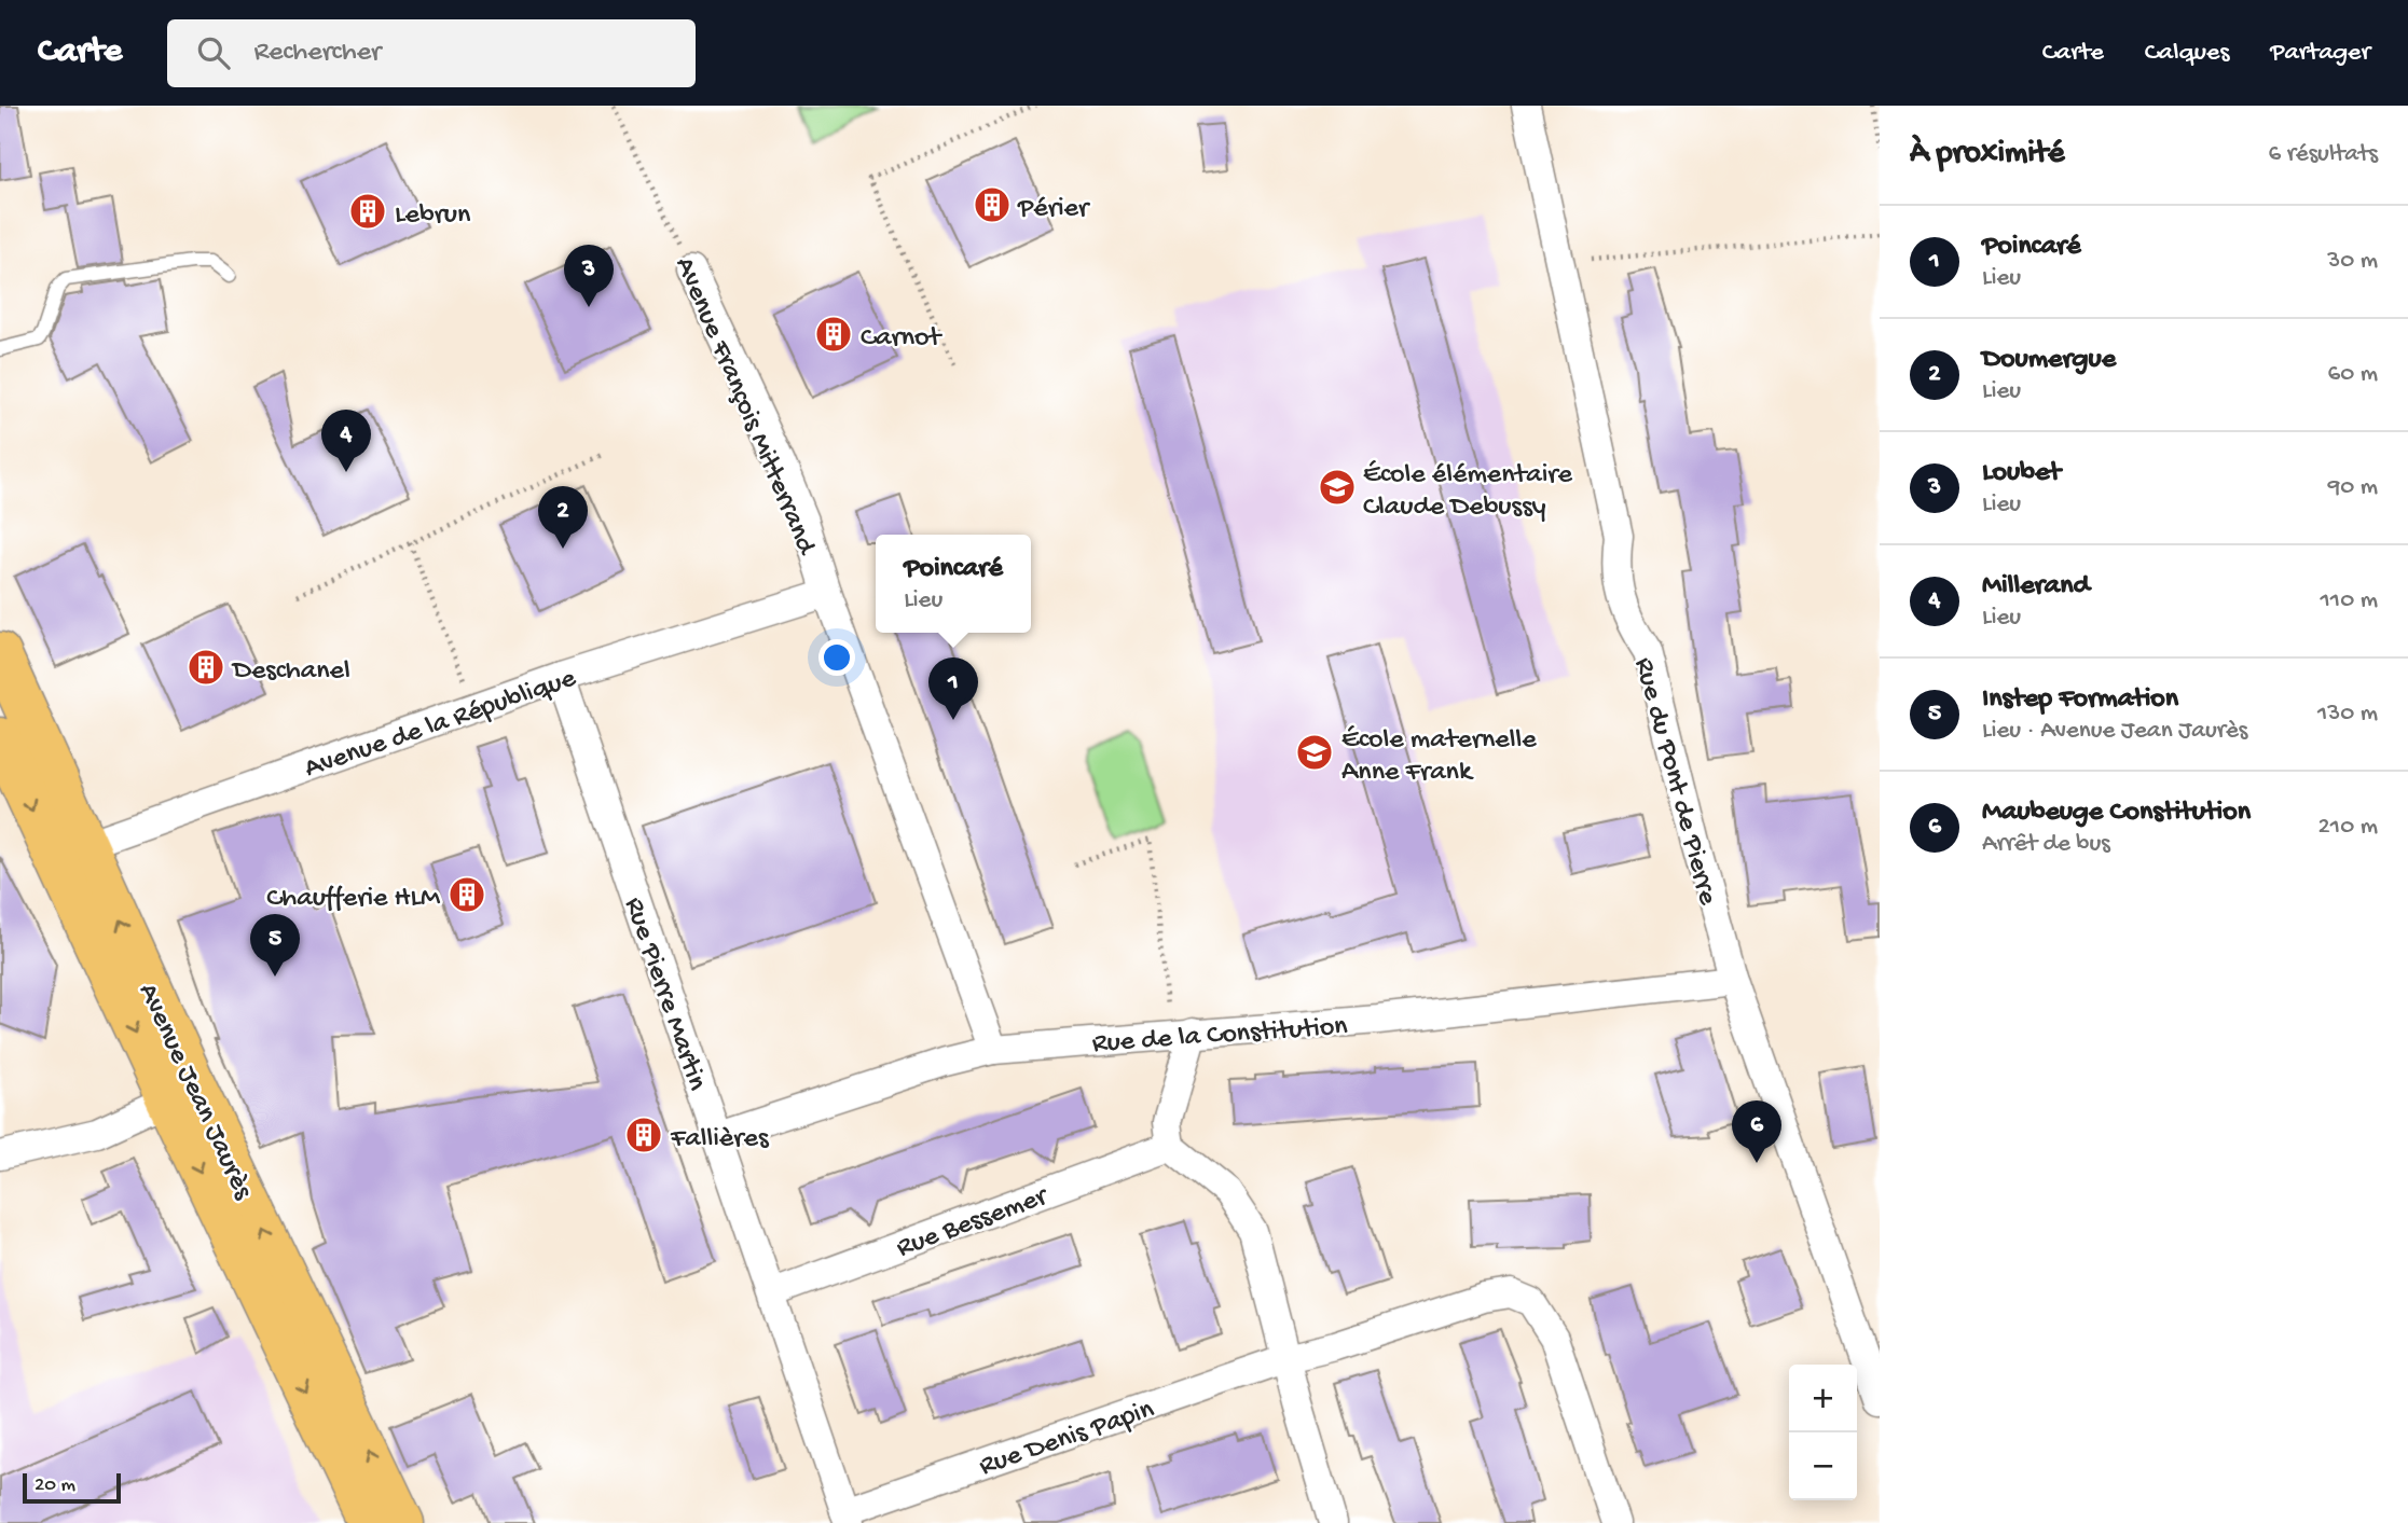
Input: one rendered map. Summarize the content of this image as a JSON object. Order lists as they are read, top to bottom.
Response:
{
  "streets": {
    "main road": ["Avenue Jean Jaurès"],
    "street": [
      "Avenue François Mitterrand",
      "Avenue de la République",
      "Rue du Pont de Pierre",
      "Rue Pierre Martin",
      "Rue de la Constitution",
      "Rue Bessemer",
      "Rue Denis Papin"
    ]
  },
  "crossings": [
    ["Avenue François Mitterrand", "Avenue de la République"],
    ["Avenue François Mitterrand", "Rue de la Constitution"],
    ["Avenue de la République", "Rue Pierre Martin"],
    ["Avenue de la République", "Avenue Jean Jaurès"],
    ["Rue du Pont de Pierre", "Rue de la Constitution"],
    ["Rue Pierre Martin", "Rue de la Constitution"],
    ["Rue Pierre Martin", "Rue Bessemer"],
    ["Rue Pierre Martin", "Rue Denis Papin"]
  ],
  "places": {
    "building": [
      "Périer",
      "Lebrun",
      "Carnot",
      "Deschanel",
      "Chaufferie HLM",
      "Fallières"
    ],
    "school or university": ["École élémentaire Claude Debussy", "École maternelle Anne Frank"]
  },
  "scale_bar": "20 m",
  "page": {
    "header": "Carte",
    "search": "Rechercher",
    "nav": ["Carte", "Calques", "Partager"],
    "heading": ["À proximité", "6 résultats"],
    "list": [
      {
        "mark": "1",
        "name": "Poincaré",
        "note": "Lieu",
        "value": "30 m"
      },
      {
        "mark": "2",
        "name": "Doumergue",
        "note": "Lieu",
        "value": "60 m"
      },
      {
        "mark": "3",
        "name": "Loubet",
        "note": "Lieu",
        "value": "90 m"
      },
      {
        "mark": "4",
        "name": "Millerand",
        "note": "Lieu",
        "value": "110 m"
      },
      {
        "mark": "5",
        "name": "Instep Formation",
        "note": "Lieu · Avenue Jean Jaurès",
        "value": "130 m"
      },
      {
        "mark": "6",
        "name": "Maubeuge Constitution",
        "note": "Arrêt de bus",
        "value": "210 m"
      }
    ],
    "pins": [
      "3",
      "4",
      "2",
      "1",
      "5",
      "6"
    ],
    "popup": ["Poincaré", "Lieu"],
    "map_buttons": ["+", "−"],
    "scale": "20 m"
  }
}
